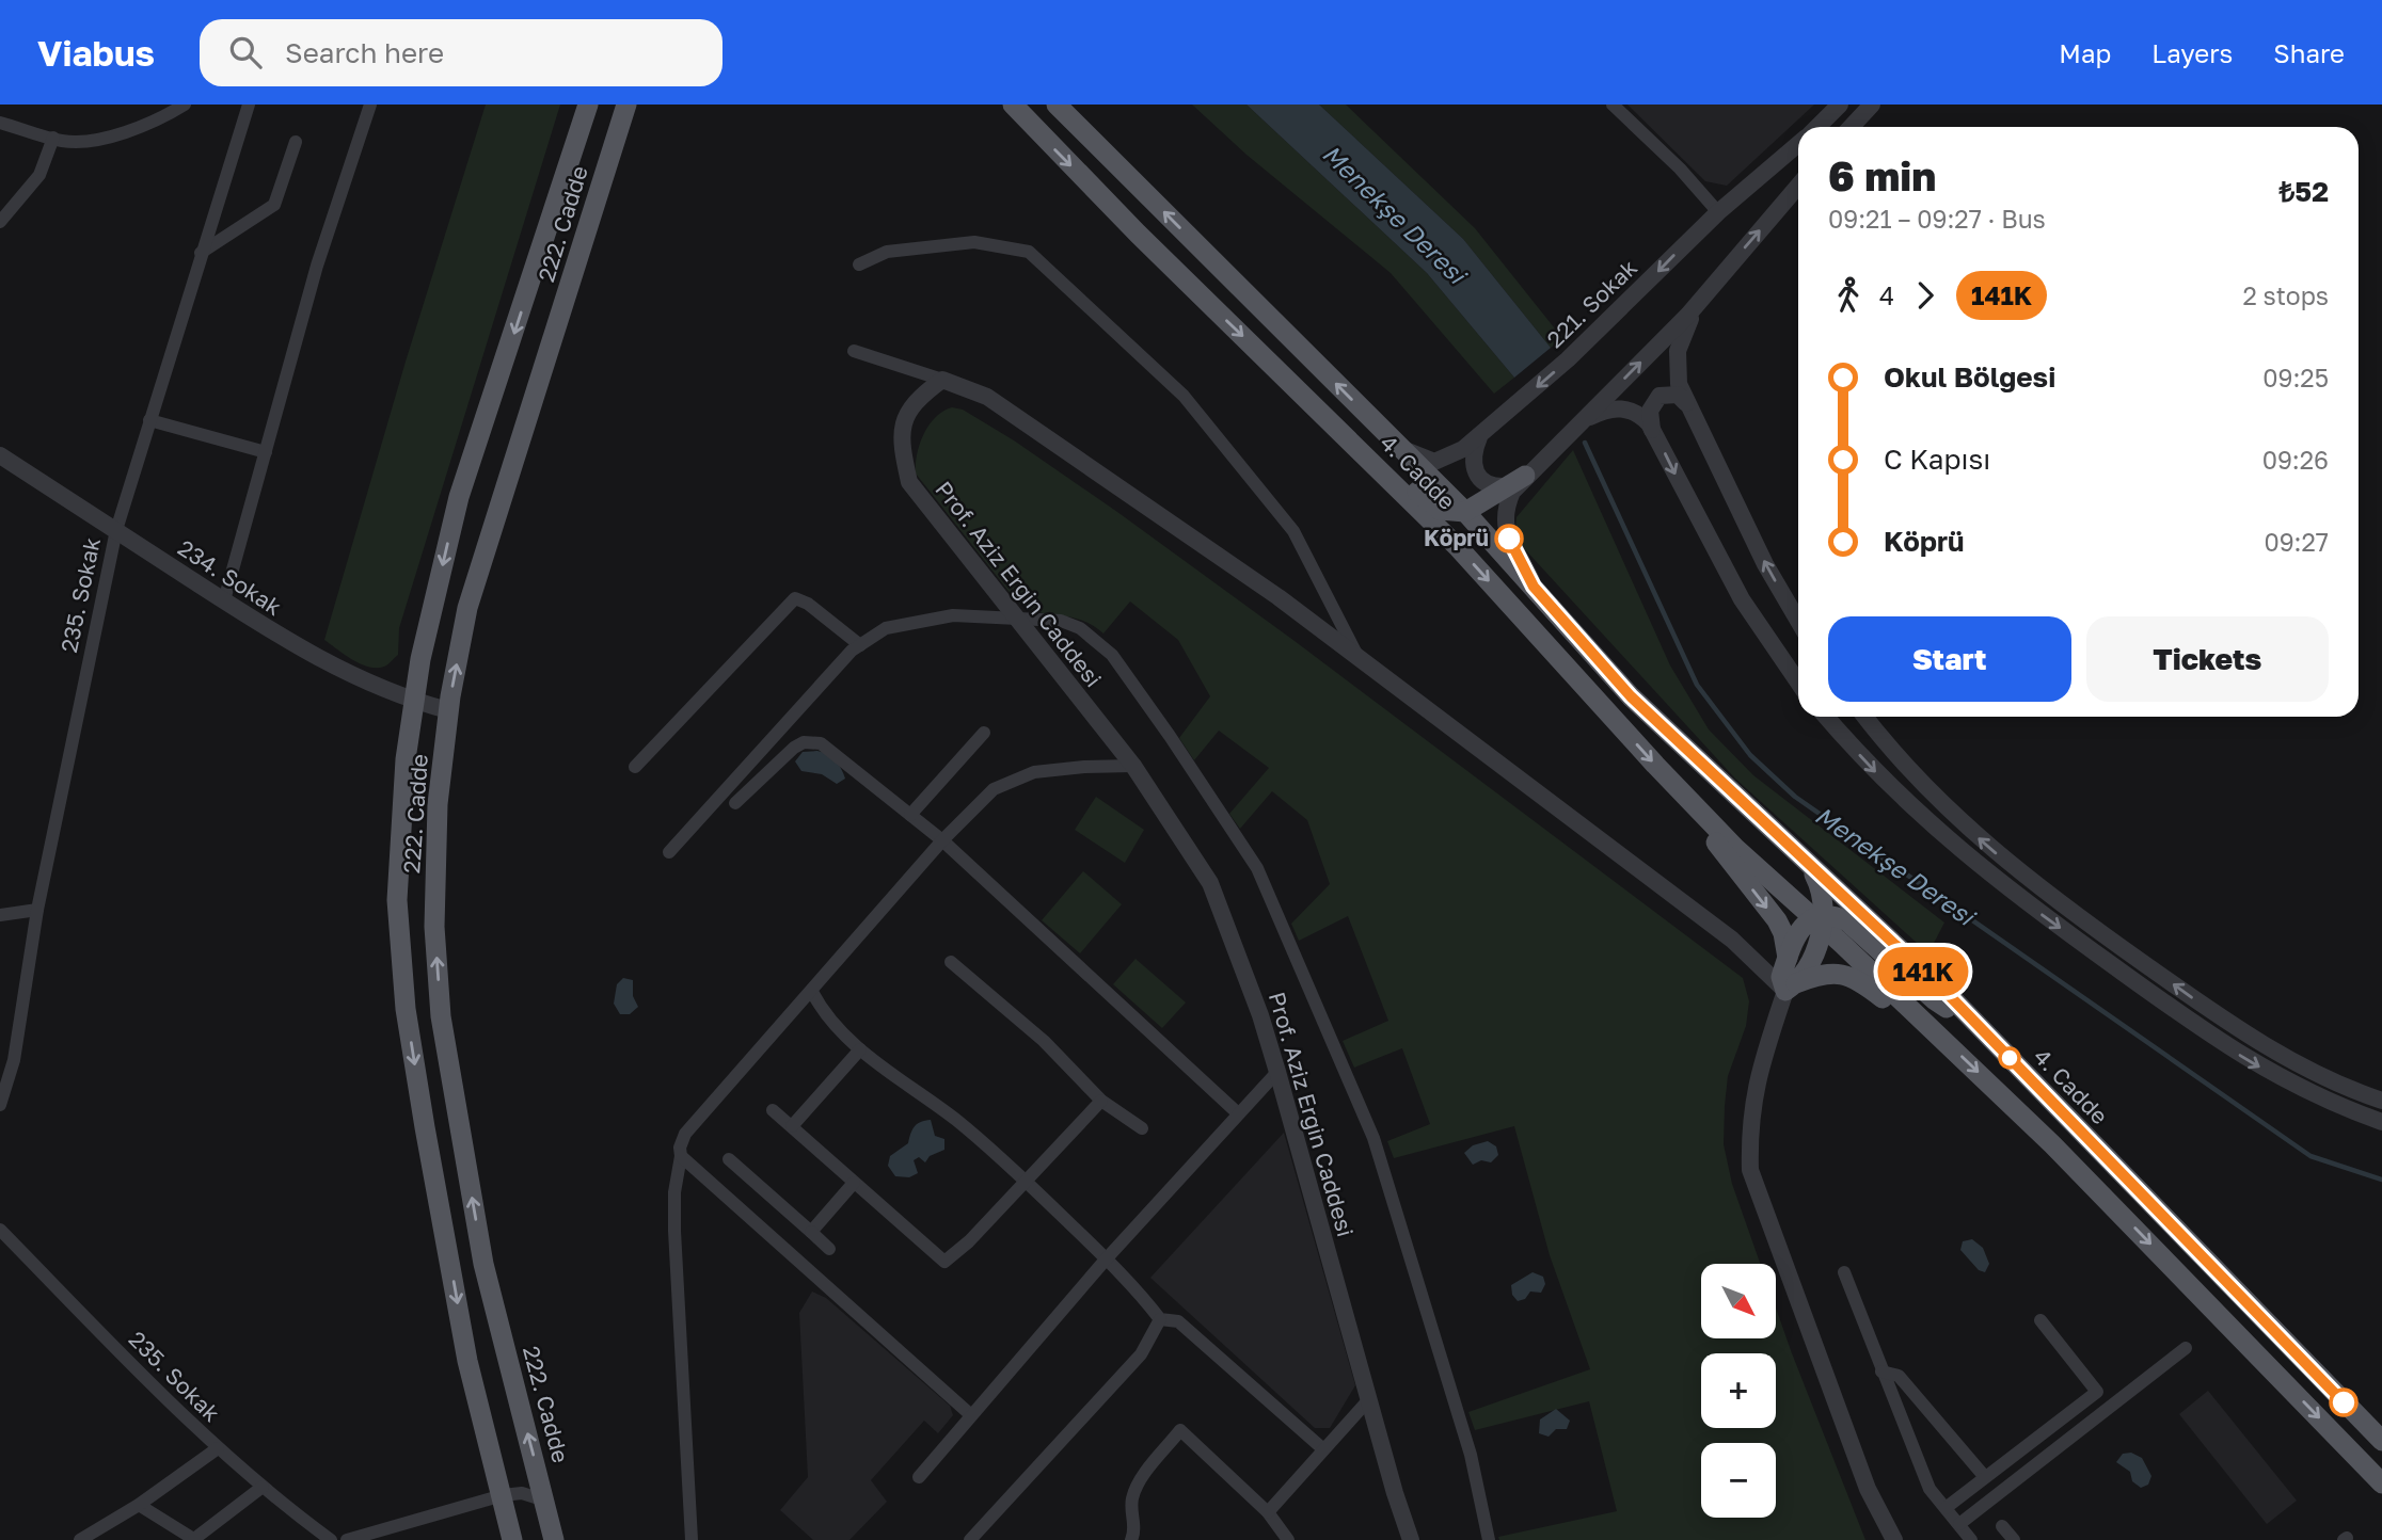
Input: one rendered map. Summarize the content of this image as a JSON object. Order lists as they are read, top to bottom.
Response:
{
  "streets": {
    "main road": ["222. Cadde", "4. Cadde"],
    "street": [
      "221. Sokak",
      "234. Sokak",
      "Prof. Aziz Ergin Caddesi",
      "235. Sokak"
    ]
  },
  "crossings": [
    ["222. Cadde", "234. Sokak"],
    ["221. Sokak", "4. Cadde"],
    ["234. Sokak", "235. Sokak"]
  ],
  "water": ["Menekşe Deresi"],
  "places": ["Köprü"],
  "lines": ["bus line 141K"],
  "north": "bottom right",
  "page": {
    "header": "Viabus",
    "search": "Search here",
    "nav": ["Map", "Layers", "Share"],
    "on_map": "141K",
    "heading": ["6 min", "09:21 – 09:27 · Bus", "₺52"],
    "legs": ["4", "141K", "2 stops"],
    "list": [
      {
        "name": "Okul Bölgesi",
        "value": "09:25"
      },
      {
        "name": "C Kapısı",
        "value": "09:26"
      },
      {
        "name": "Köprü",
        "value": "09:27"
      }
    ],
    "buttons": ["Start", "Tickets"],
    "map_buttons": ["+", "−"]
  }
}
